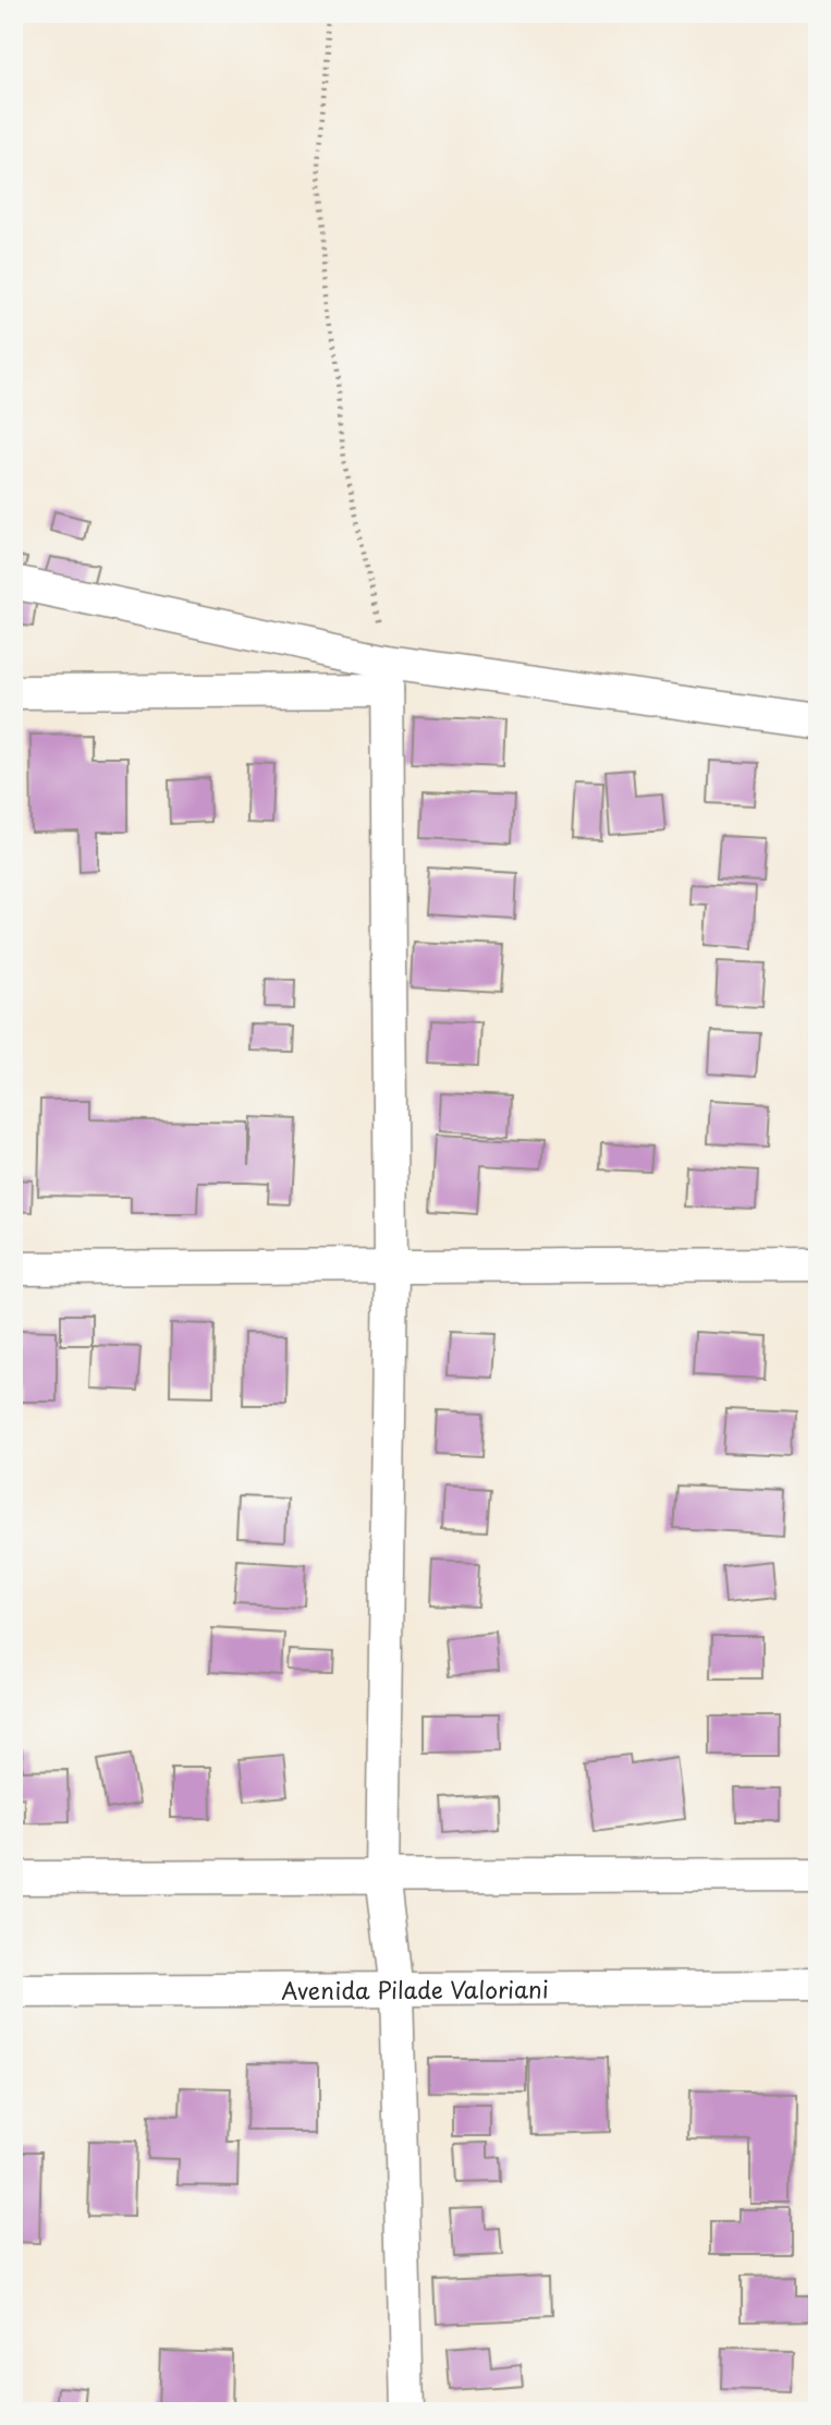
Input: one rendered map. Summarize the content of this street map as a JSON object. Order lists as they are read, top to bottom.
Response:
{
  "streets": {
    "street": ["Avenida Pilade Valoriani"]
  }
}
